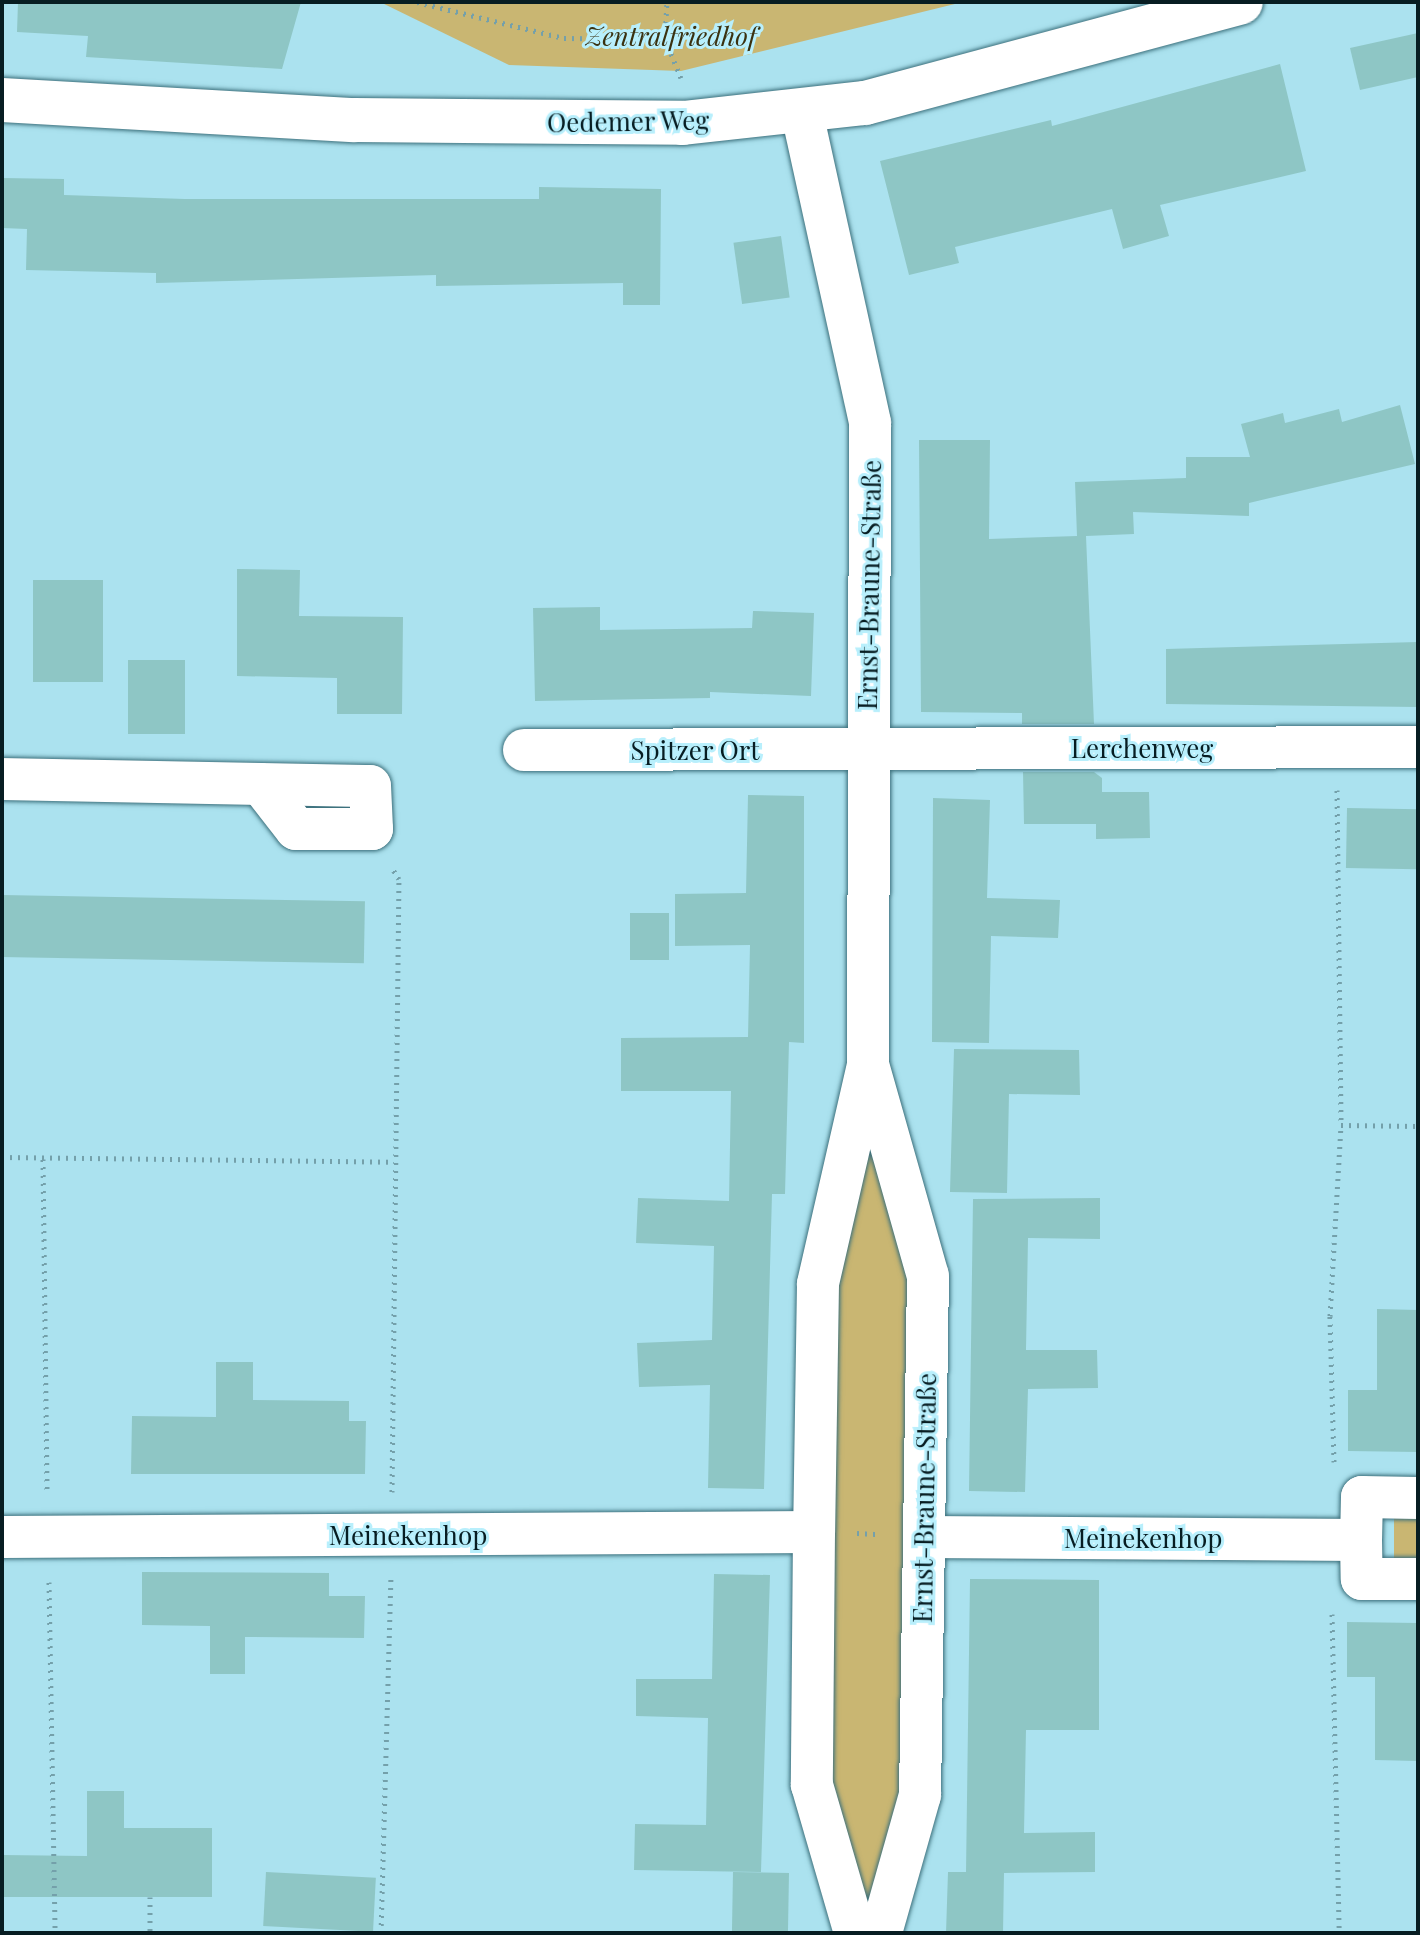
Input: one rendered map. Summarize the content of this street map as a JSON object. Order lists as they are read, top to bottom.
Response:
{
  "streets": {
    "street": [
      "Oedemer Weg",
      "Ernst-Braune-Straße",
      "Lerchenweg",
      "Spitzer Ort",
      "Meinekenhop"
    ]
  },
  "crossings": [
    ["Oedemer Weg", "Ernst-Braune-Straße"],
    ["Ernst-Braune-Straße", "Lerchenweg"],
    ["Ernst-Braune-Straße", "Spitzer Ort"],
    ["Ernst-Braune-Straße", "Meinekenhop"],
    ["Lerchenweg", "Spitzer Ort"]
  ],
  "parks": ["Zentralfriedhof"]
}
